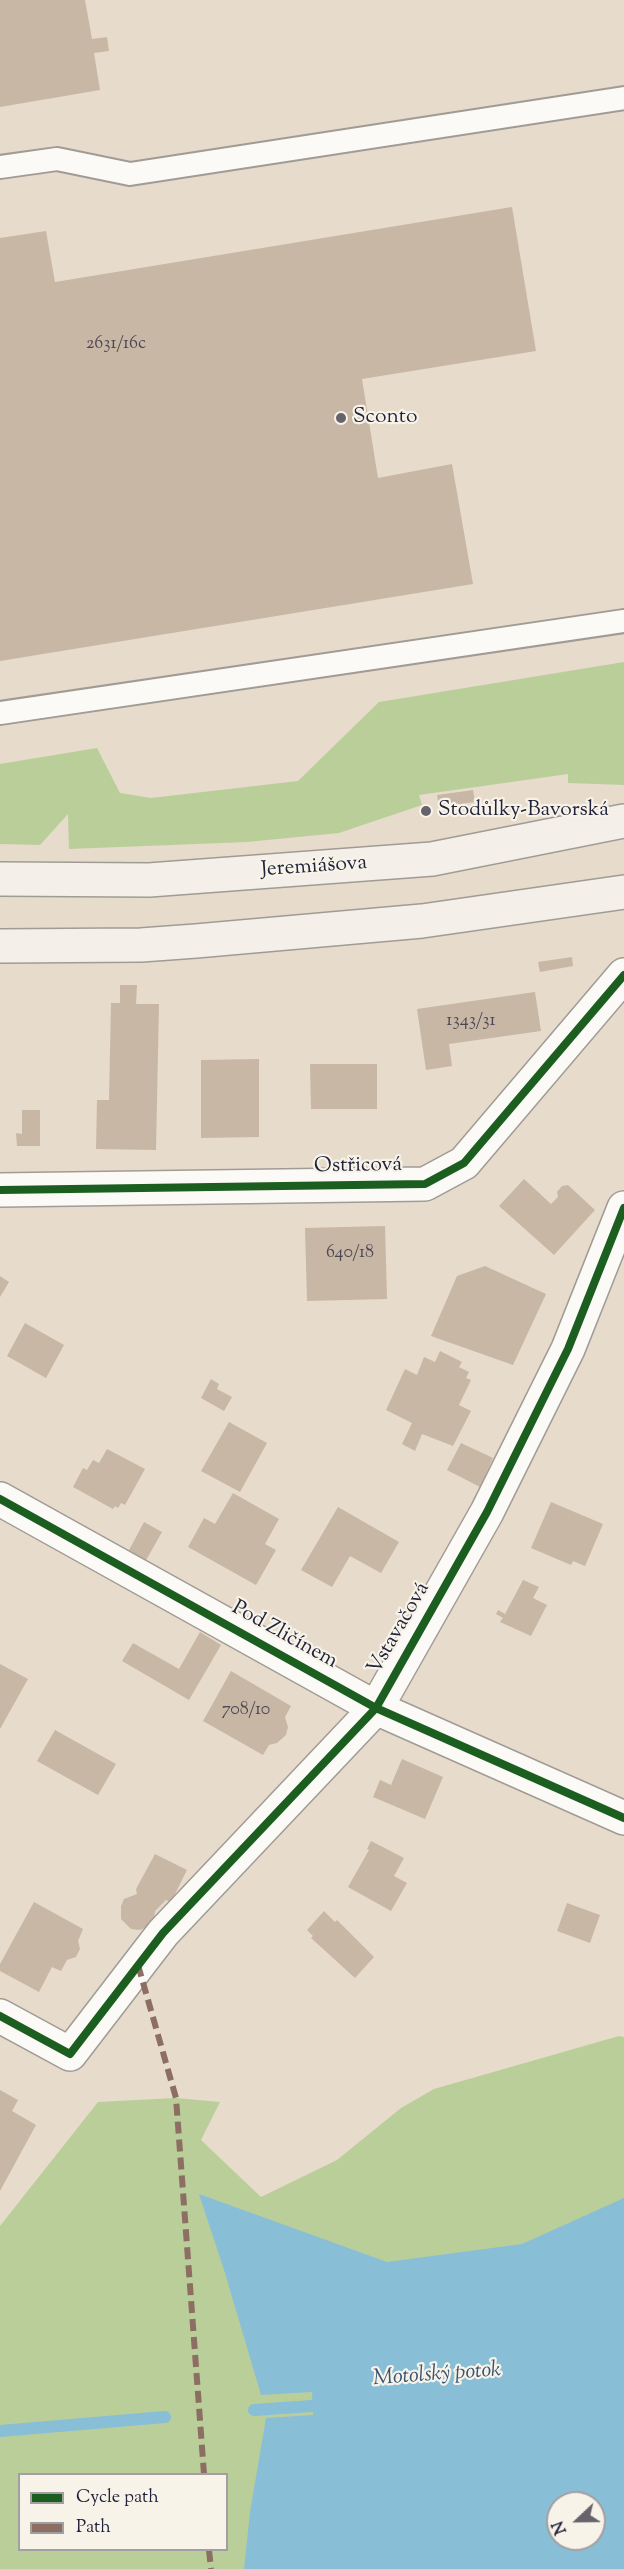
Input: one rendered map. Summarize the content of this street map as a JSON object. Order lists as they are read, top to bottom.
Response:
{
  "streets": {
    "main road": ["Jeremiášova"],
    "street": ["Ostřicová", "Vstavačová", "Pod Zličínem"]
  },
  "crossings": [
    ["Vstavačová", "Pod Zličínem"]
  ],
  "water": ["Motolský potok"],
  "places": ["Sconto", "Stodůlky-Bavorská"],
  "house_numbers": [
    "2631/16c",
    "1343/31",
    "640/18",
    "708/10"
  ],
  "legend": ["Cycle path", "Path"],
  "north": "left"
}
